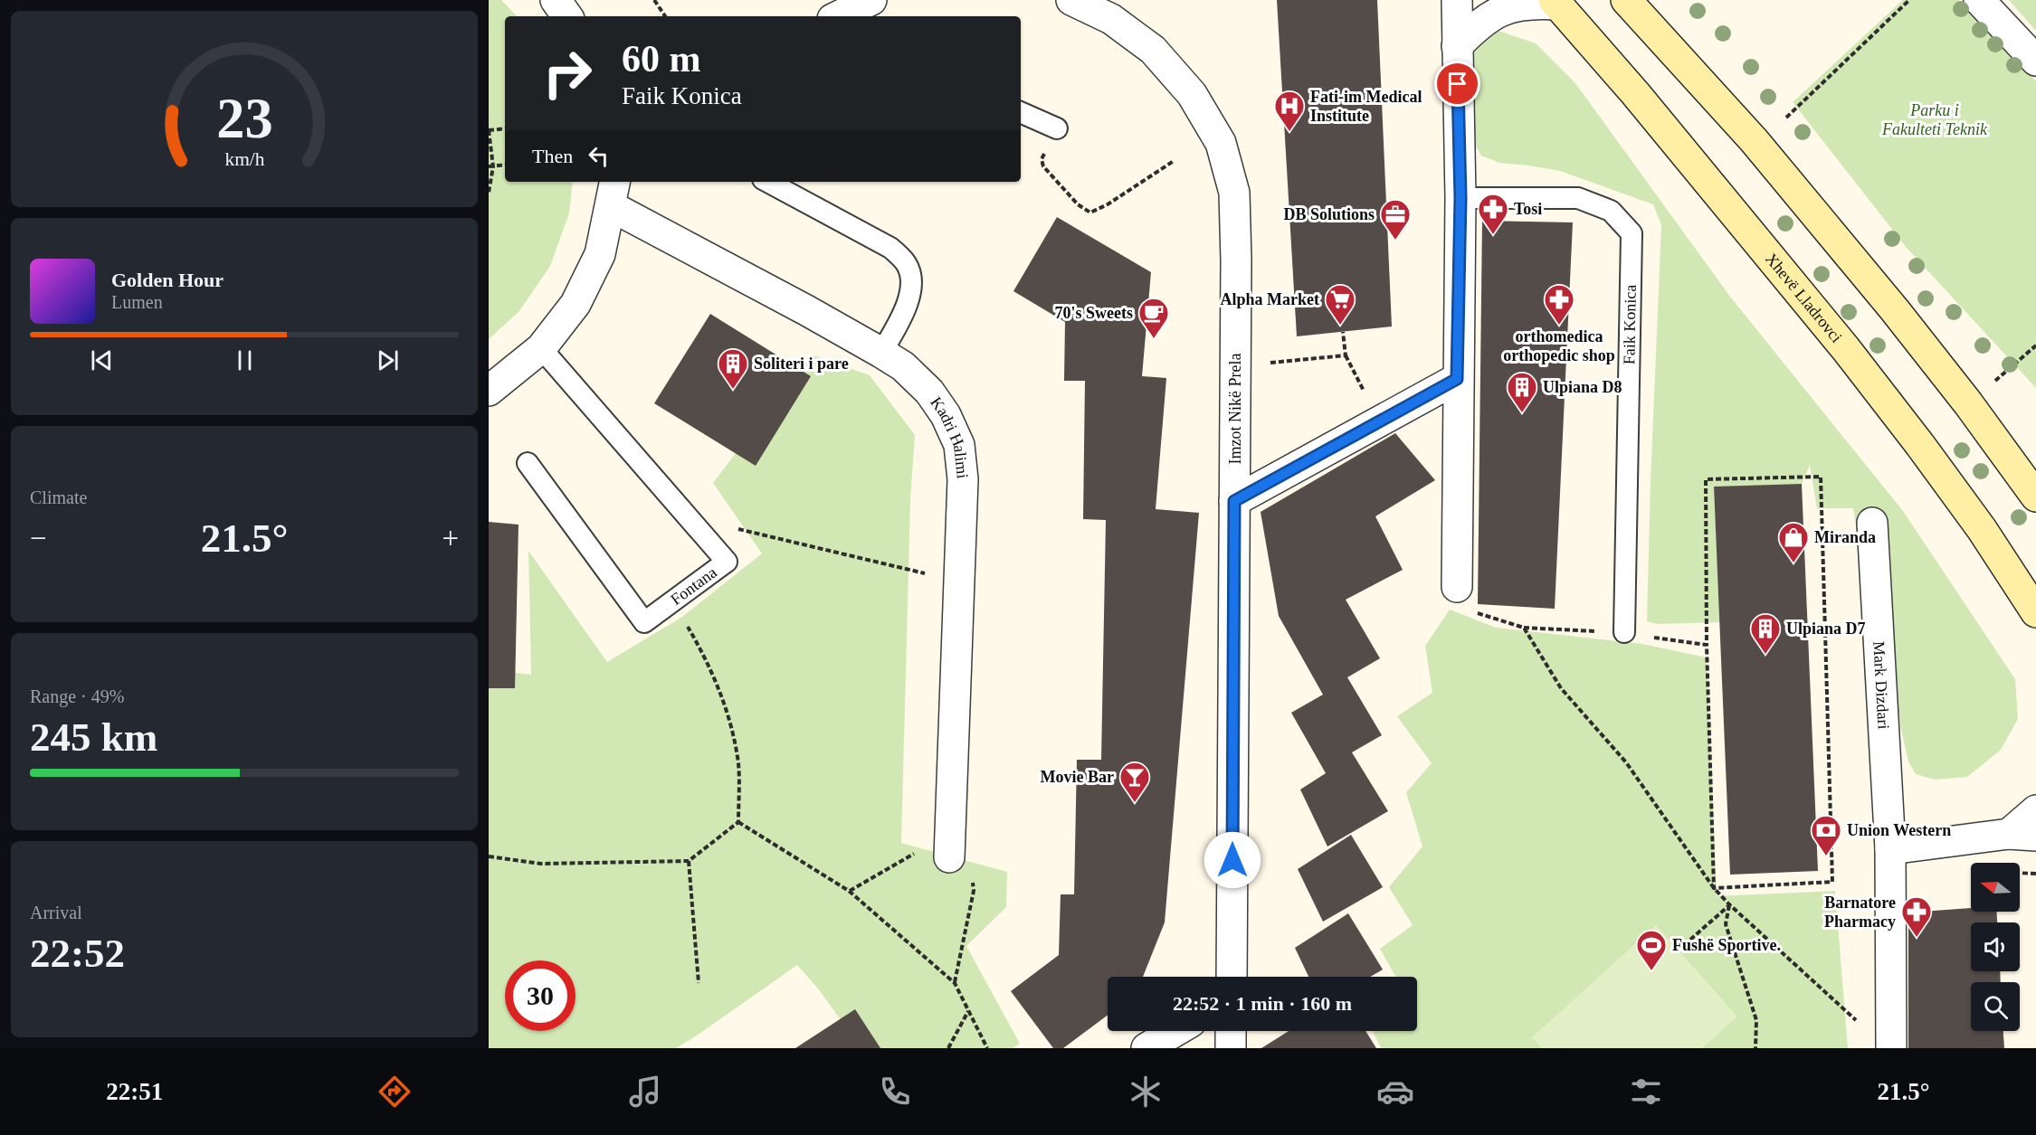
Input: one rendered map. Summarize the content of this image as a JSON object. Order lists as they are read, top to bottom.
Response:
{
  "streets": {
    "main road": ["Xhevë Lladrovci"],
    "street": ["Imzot Nikë Prela", "Kadri Halimi", "Mark Dizdari"],
    "lane": ["Faik Konica", "Fontana"]
  },
  "parks": ["Parku i Fakulteti Teknik"],
  "places": {
    "hospital": ["Fati-im Medical Institute"],
    "pharmacy": ["Tosi", "orthomedica orthopedic shop", "Barnatore Pharmacy"],
    "office": ["DB Solutions"],
    "supermarket": ["Alpha Market"],
    "cafe": ["70's Sweets"],
    "building": ["Soliteri i pare", "Ulpiana D8", "Ulpiana D7"],
    "shop": ["Miranda"],
    "bar": ["Movie Bar"],
    "bank": ["Union Western"],
    "sports": ["Fushë Sportive."]
  },
  "north": "left",
  "page": {
    "turn": ["60 m", "Faik Konica"],
    "then": "Then",
    "song": ["Golden Hour", "Lumen"],
    "tile": [
      "Climate",
      ["Range · 49%", "245 km"],
      ["Arrival", "22:52"]
    ],
    "heat": ["−", "21.5°", "+"],
    "limit": "30",
    "trip": "22:52 · 1 min · 160 m",
    "tabs": ["22:51", "21.5°"],
    "gauge": ["23", "km/h"]
  }
}
